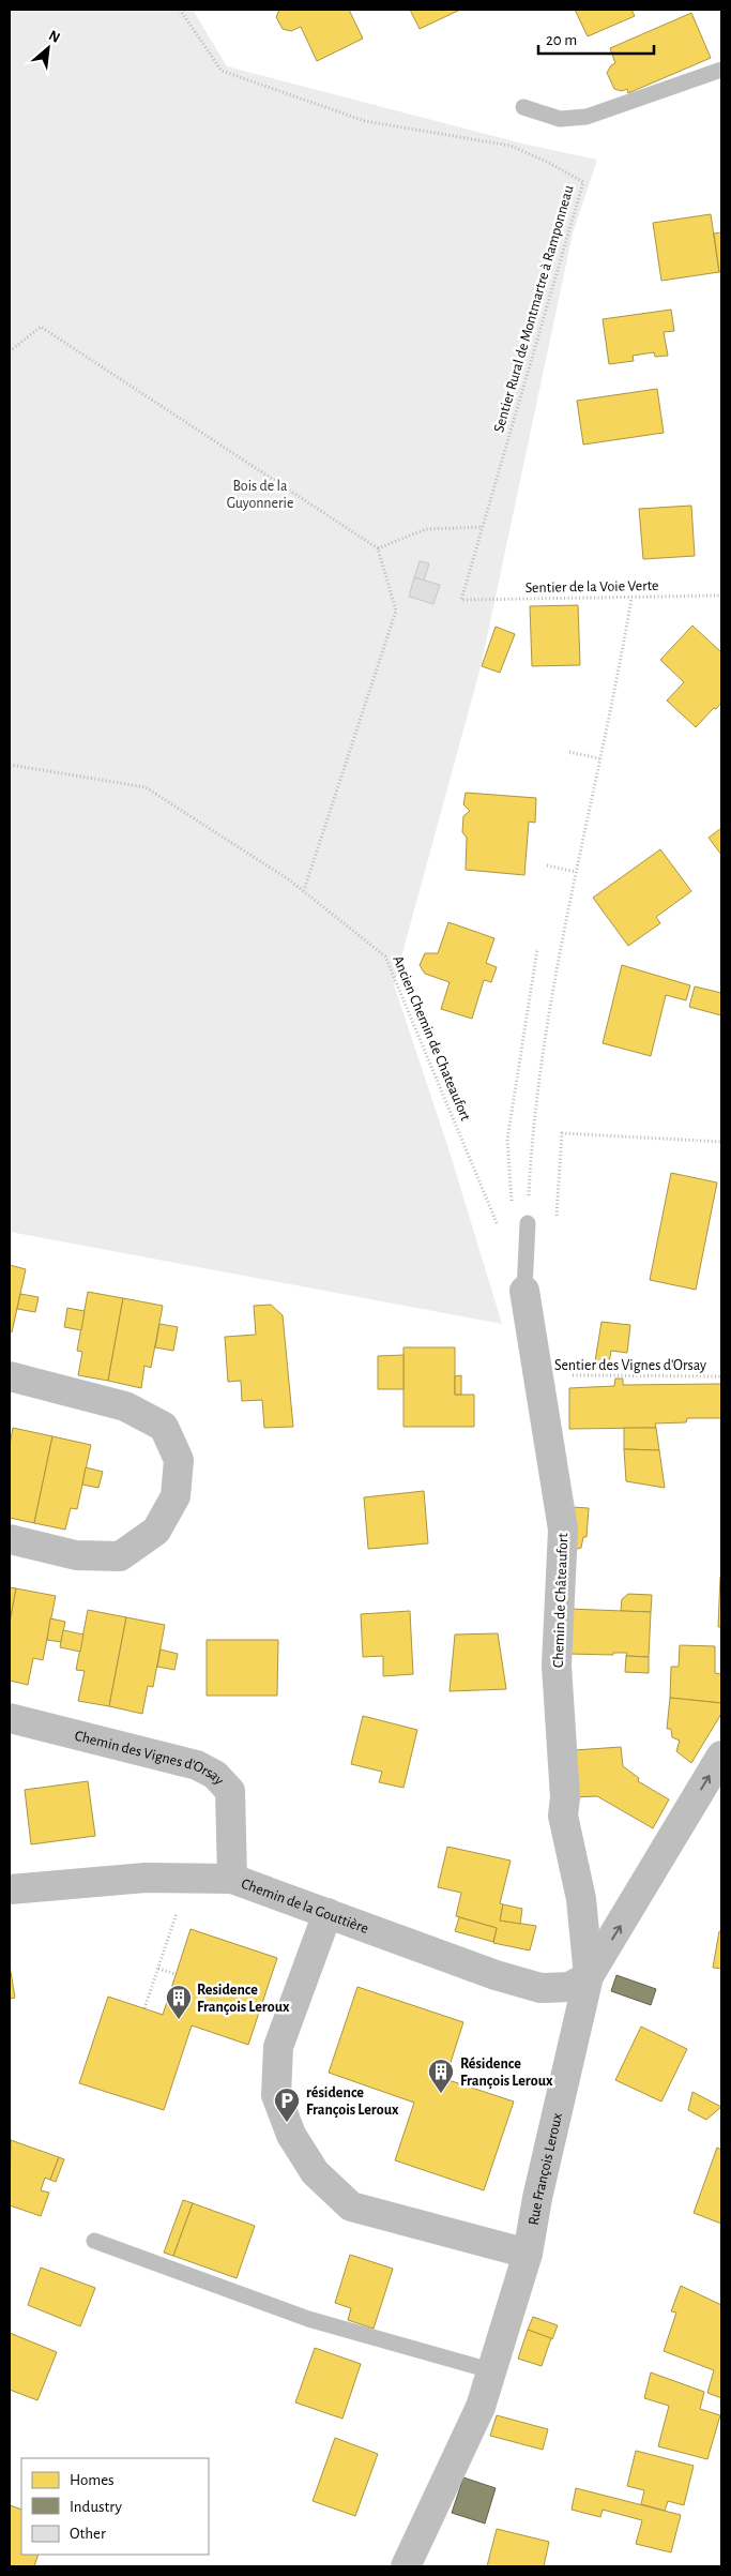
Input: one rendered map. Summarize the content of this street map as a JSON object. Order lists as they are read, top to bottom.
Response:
{
  "streets": {
    "street": [
      "Chemin de Châteaufort",
      "Chemin des Vignes d'Orsay",
      "Chemin de la Gouttière",
      "Rue François Leroux"
    ],
    "path": [
      "Sentier Rural de Montmartre à Ramponneau",
      "Sentier de la Voie Verte",
      "Ancien Chemin de Chateaufort",
      "Sentier des Vignes d'Orsay"
    ]
  },
  "crossings": [
    ["Sentier Rural de Montmartre à Ramponneau", "Sentier de la Voie Verte"],
    ["Sentier des Vignes d'Orsay", "Chemin de Châteaufort"],
    ["Chemin de Châteaufort", "Chemin de la Gouttière"],
    ["Chemin de Châteaufort", "Rue François Leroux"],
    ["Chemin des Vignes d'Orsay", "Chemin de la Gouttière"],
    ["Chemin de la Gouttière", "Rue François Leroux"]
  ],
  "parks": ["Bois de la Guyonnerie"],
  "places": {
    "building": ["Residence François Leroux", "Résidence François Leroux"],
    "parking": ["résidence François Leroux"]
  },
  "legend": ["Homes", "Industry", "Other"],
  "scale_bar": "20 m",
  "north": "top right"
}
